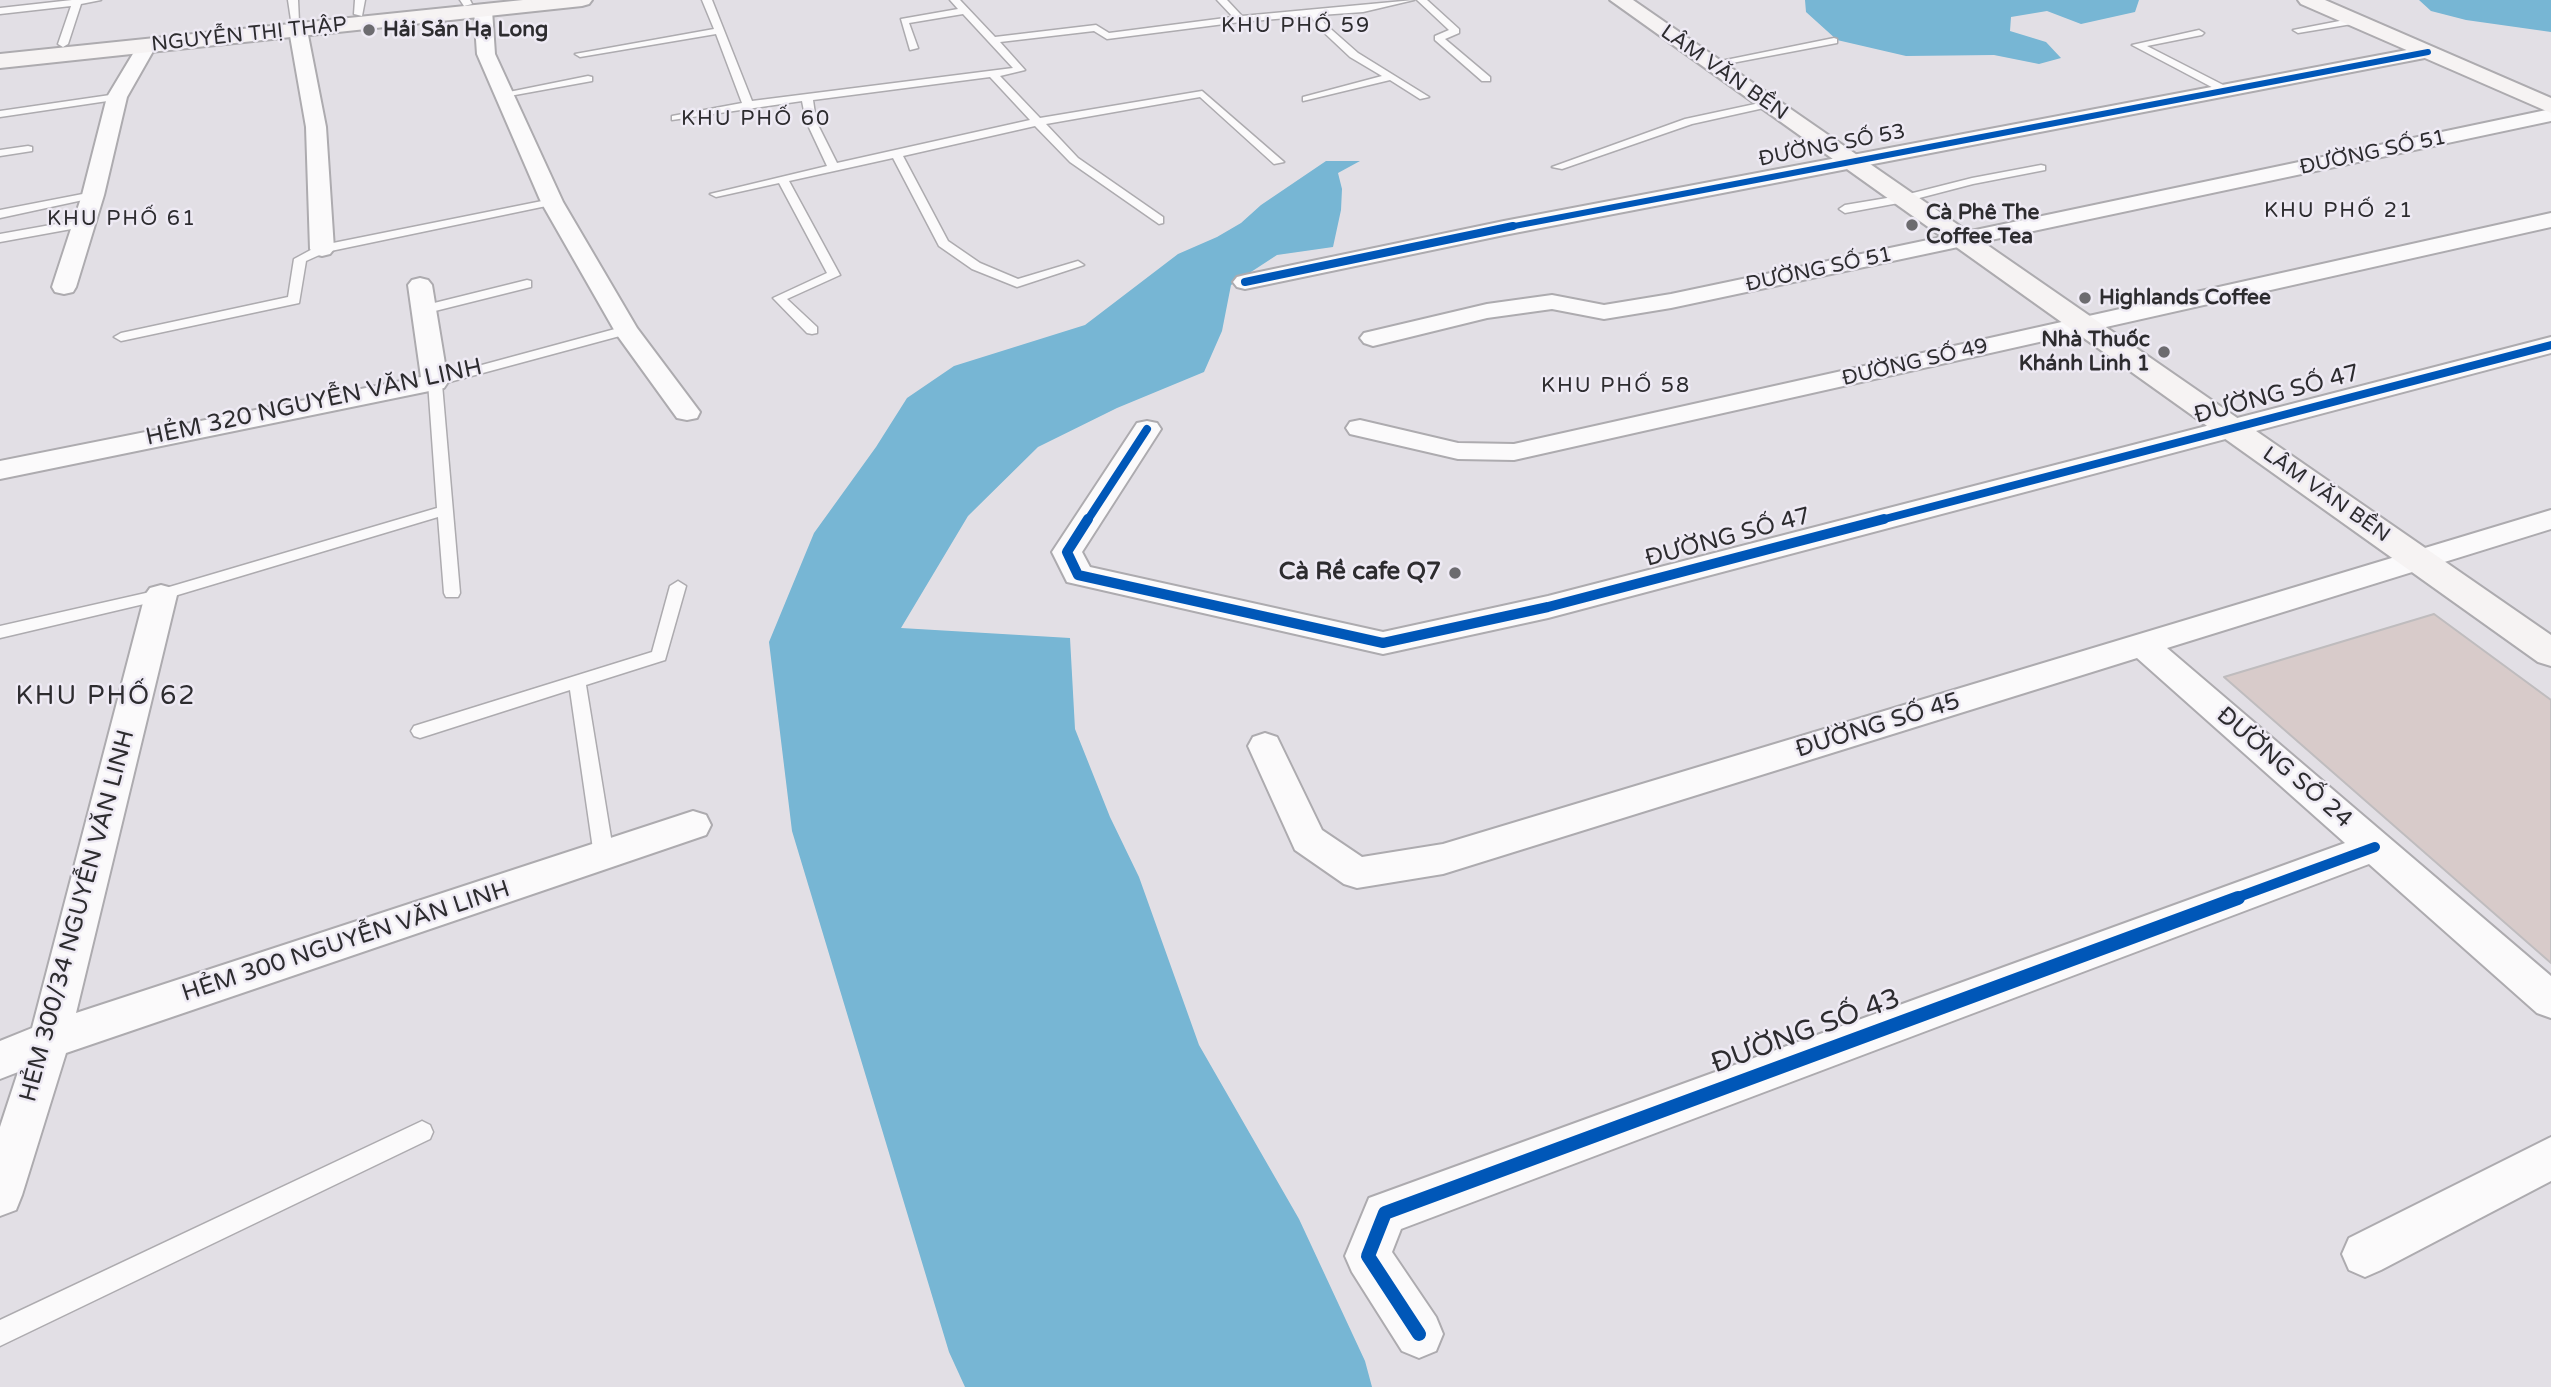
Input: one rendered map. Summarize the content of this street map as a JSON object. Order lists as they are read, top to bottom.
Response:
{
  "streets": {
    "street": [
      "NGUYỄN THỊ THẬP",
      "LÂM VĂN BỀN",
      "ĐƯỜNG SỐ 53",
      "ĐƯỜNG SỐ 51",
      "ĐƯỜNG SỐ 49",
      "ĐƯỜNG SỐ 47",
      "HẺM 320 NGUYỄN VĂN LINH",
      "ĐƯỜNG SỐ 45",
      "ĐƯỜNG SỐ 24",
      "HẺM 300/34 NGUYỄN VĂN LINH",
      "HẺM 300 NGUYỄN VĂN LINH",
      "ĐƯỜNG SỐ 43"
    ]
  },
  "crossings": [
    ["LÂM VĂN BỀN", "ĐƯỜNG SỐ 53"],
    ["LÂM VĂN BỀN", "ĐƯỜNG SỐ 51"],
    ["LÂM VĂN BỀN", "ĐƯỜNG SỐ 49"],
    ["LÂM VĂN BỀN", "ĐƯỜNG SỐ 47"],
    ["LÂM VĂN BỀN", "ĐƯỜNG SỐ 45"],
    ["ĐƯỜNG SỐ 45", "ĐƯỜNG SỐ 24"],
    ["ĐƯỜNG SỐ 24", "ĐƯỜNG SỐ 43"],
    ["HẺM 300/34 NGUYỄN VĂN LINH", "HẺM 300 NGUYỄN VĂN LINH"]
  ],
  "districts": [
    "KHU PHỐ 59",
    "KHU PHỐ 60",
    "KHU PHỐ 21",
    "KHU PHỐ 61",
    "KHU PHỐ 58",
    "KHU PHỐ 62"
  ],
  "places": [
    "Hải Sản Hạ Long",
    "Cà Phê The Coffee Tea",
    "Highlands Coffee",
    "Nhà Thuốc Khánh Linh 1",
    "Cà Rề cafe Q7"
  ]
}
